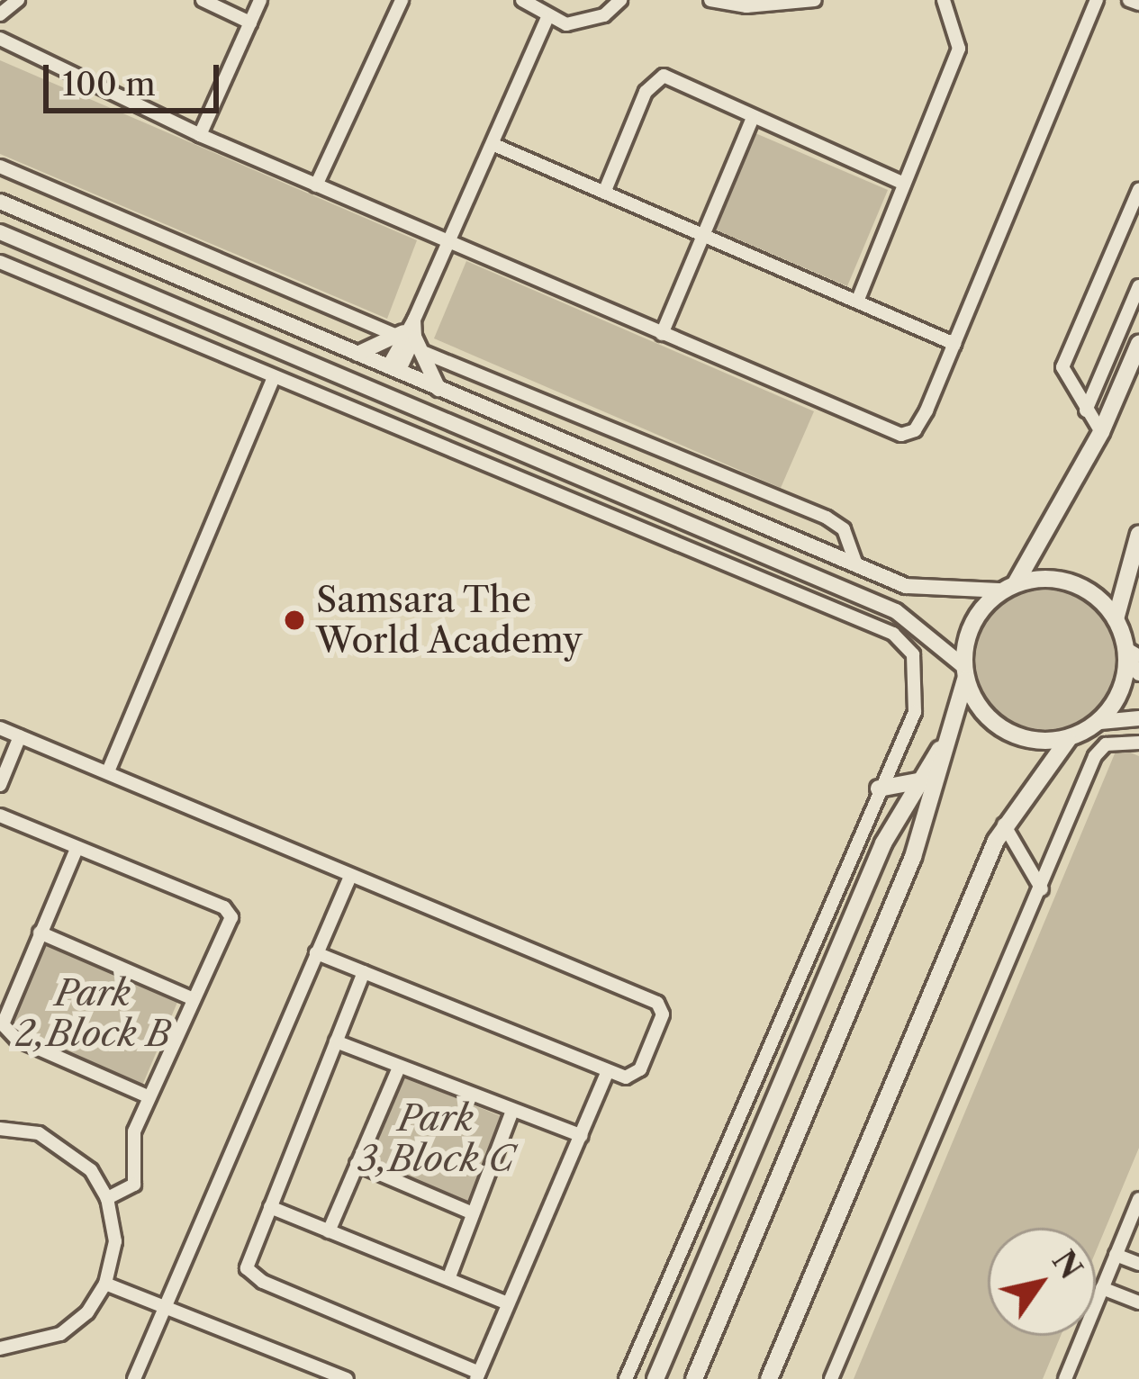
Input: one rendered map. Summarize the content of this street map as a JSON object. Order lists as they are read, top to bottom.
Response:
{
  "parks": ["Park 2,Block B", "Park 3,Block C"],
  "places": ["Samsara The World Academy"],
  "scale_bar": "100 m",
  "north": "top right"
}
